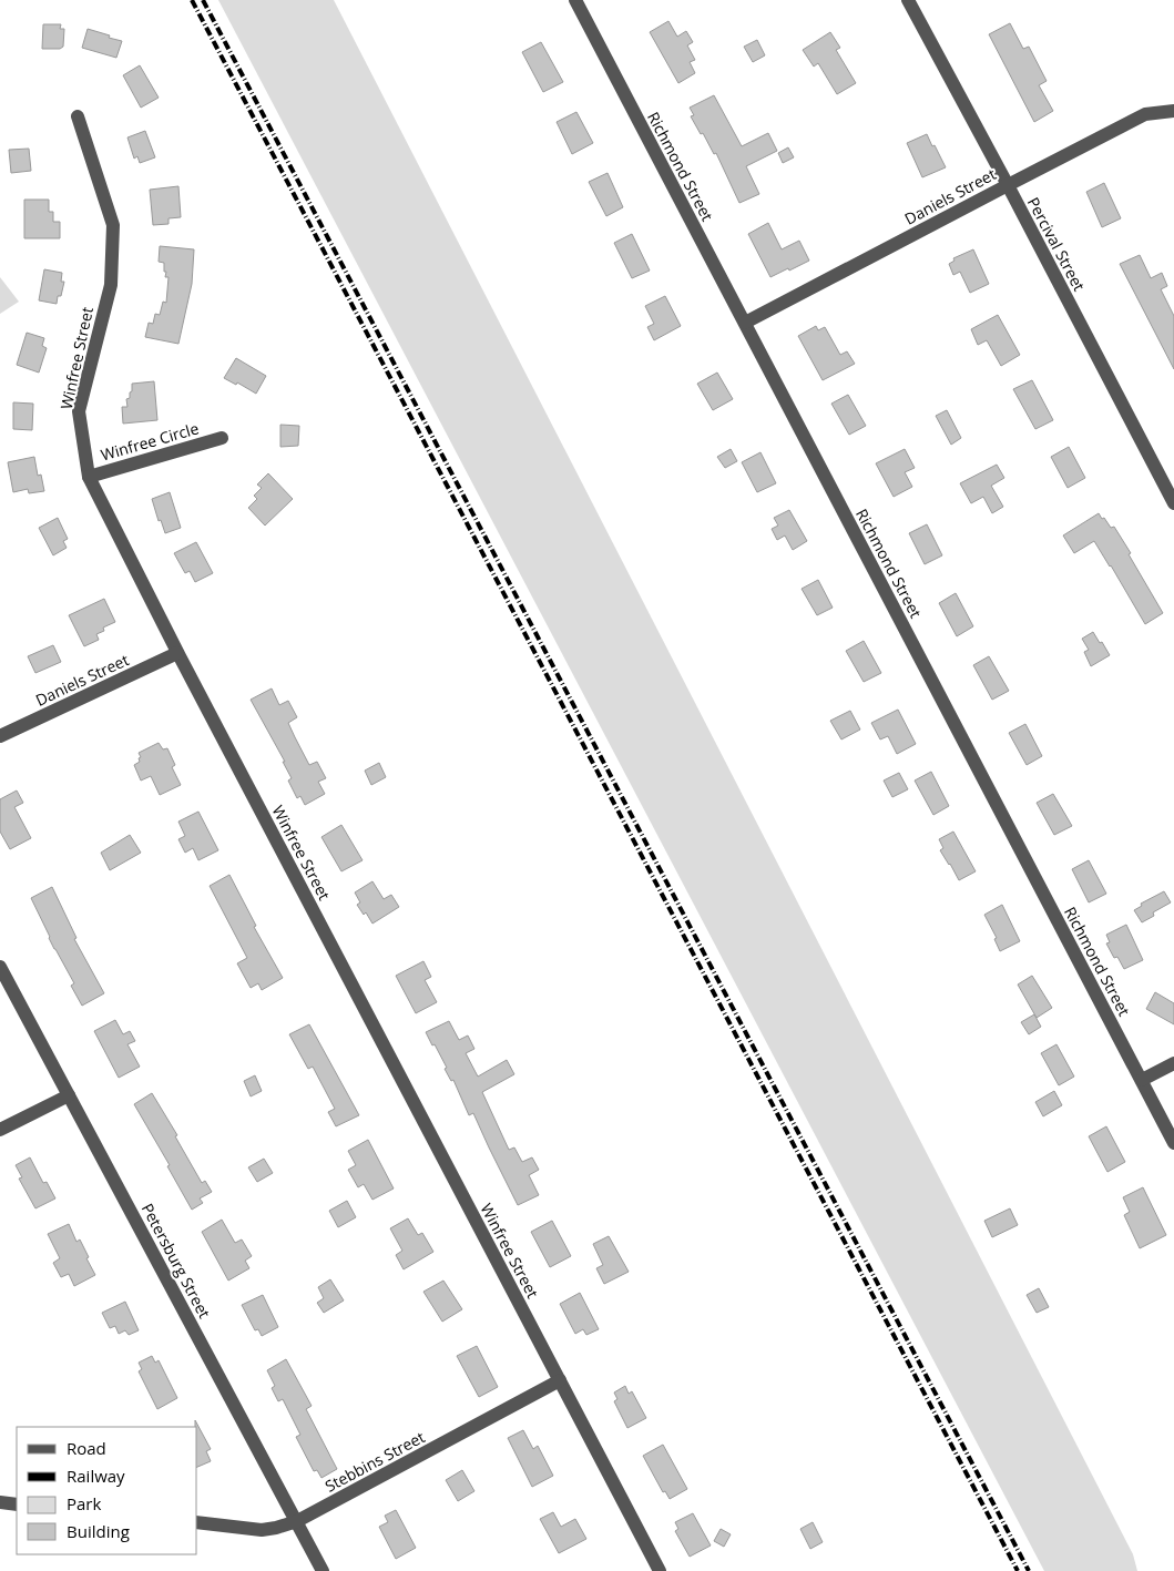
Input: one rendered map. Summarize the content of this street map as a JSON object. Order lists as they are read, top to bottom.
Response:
{
  "streets": {
    "street": [
      "Richmond Street",
      "Daniels Street",
      "Percival Street",
      "Winfree Street",
      "Winfree Circle",
      "Petersburg Street",
      "Stebbins Street"
    ]
  },
  "crossings": [
    ["Richmond Street", "Daniels Street"],
    ["Daniels Street", "Percival Street"],
    ["Daniels Street", "Winfree Street"],
    ["Winfree Street", "Winfree Circle"],
    ["Winfree Street", "Stebbins Street"],
    ["Petersburg Street", "Stebbins Street"]
  ],
  "legend": [
    "Road",
    "Railway",
    "Park",
    "Building"
  ]
}
